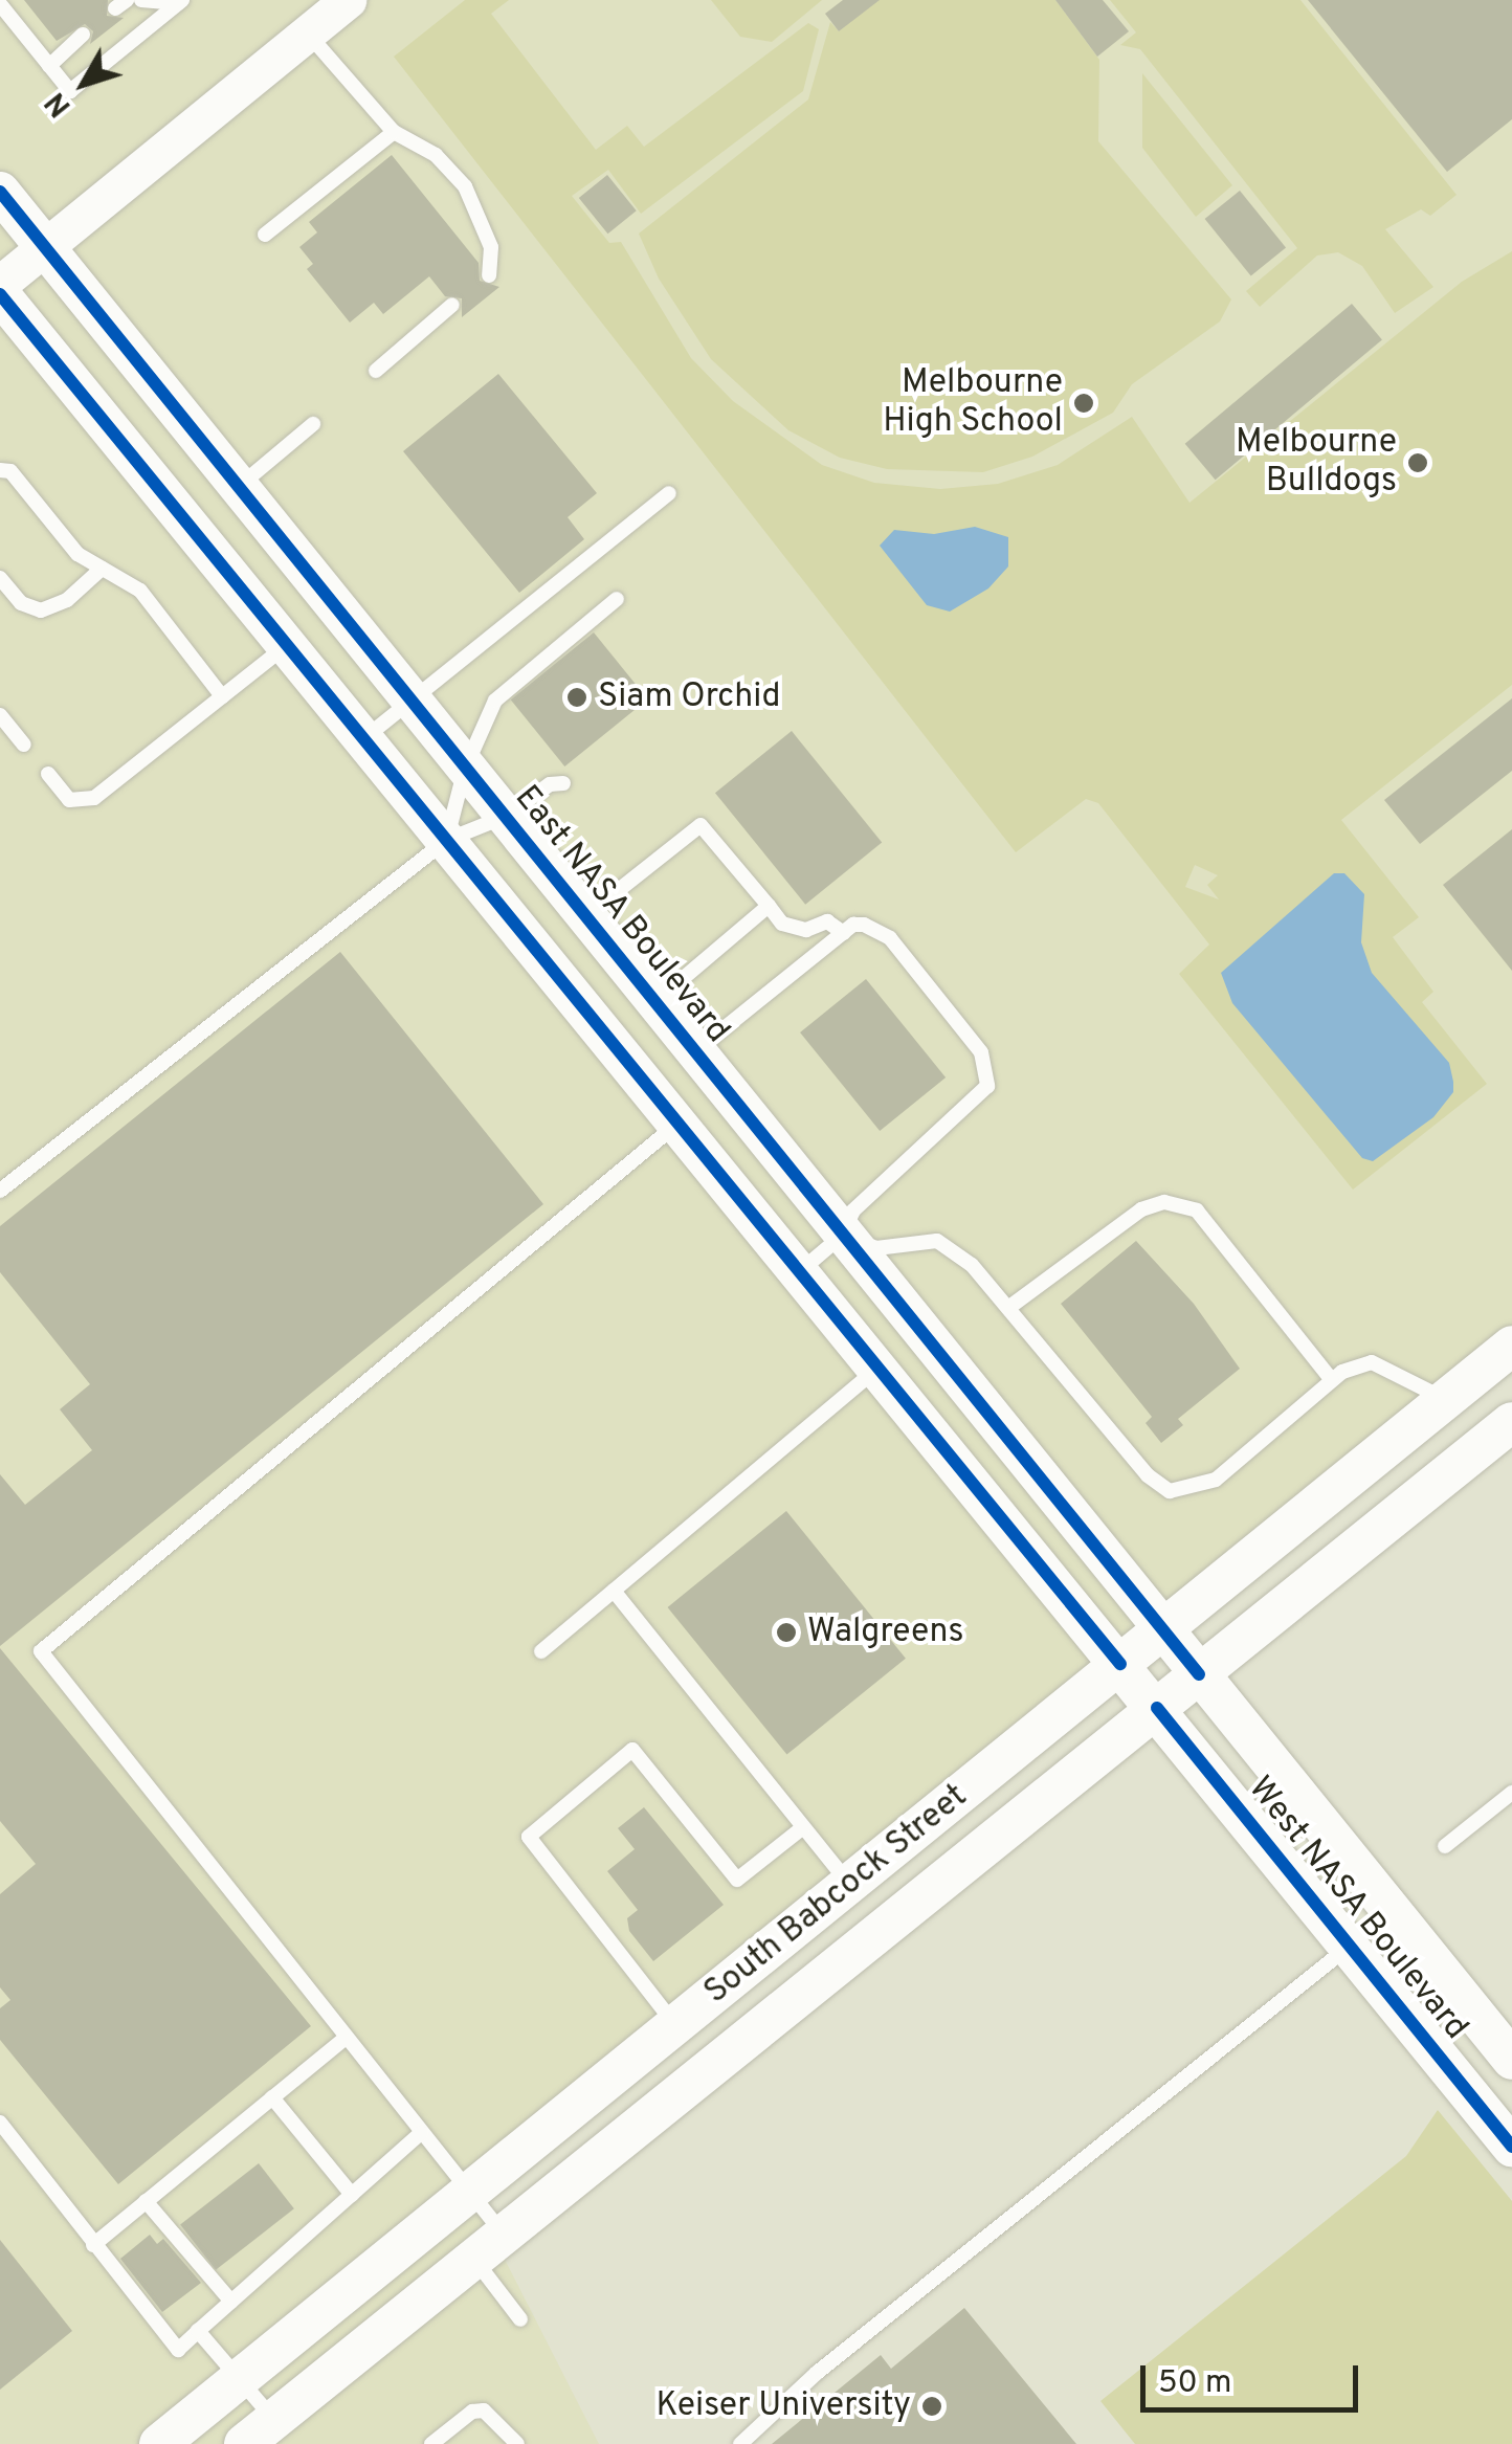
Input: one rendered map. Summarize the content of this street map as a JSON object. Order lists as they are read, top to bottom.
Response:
{
  "streets": {
    "main road": ["East NASA Boulevard", "South Babcock Street", "West NASA Boulevard"]
  },
  "crossings": [
    ["East NASA Boulevard", "South Babcock Street"],
    ["East NASA Boulevard", "West NASA Boulevard"],
    ["South Babcock Street", "West NASA Boulevard"]
  ],
  "places": [
    "Melbourne High School",
    "Melbourne Bulldogs",
    "Siam Orchid",
    "Walgreens",
    "Keiser University"
  ],
  "scale_bar": "50 m",
  "north": "bottom left"
}
